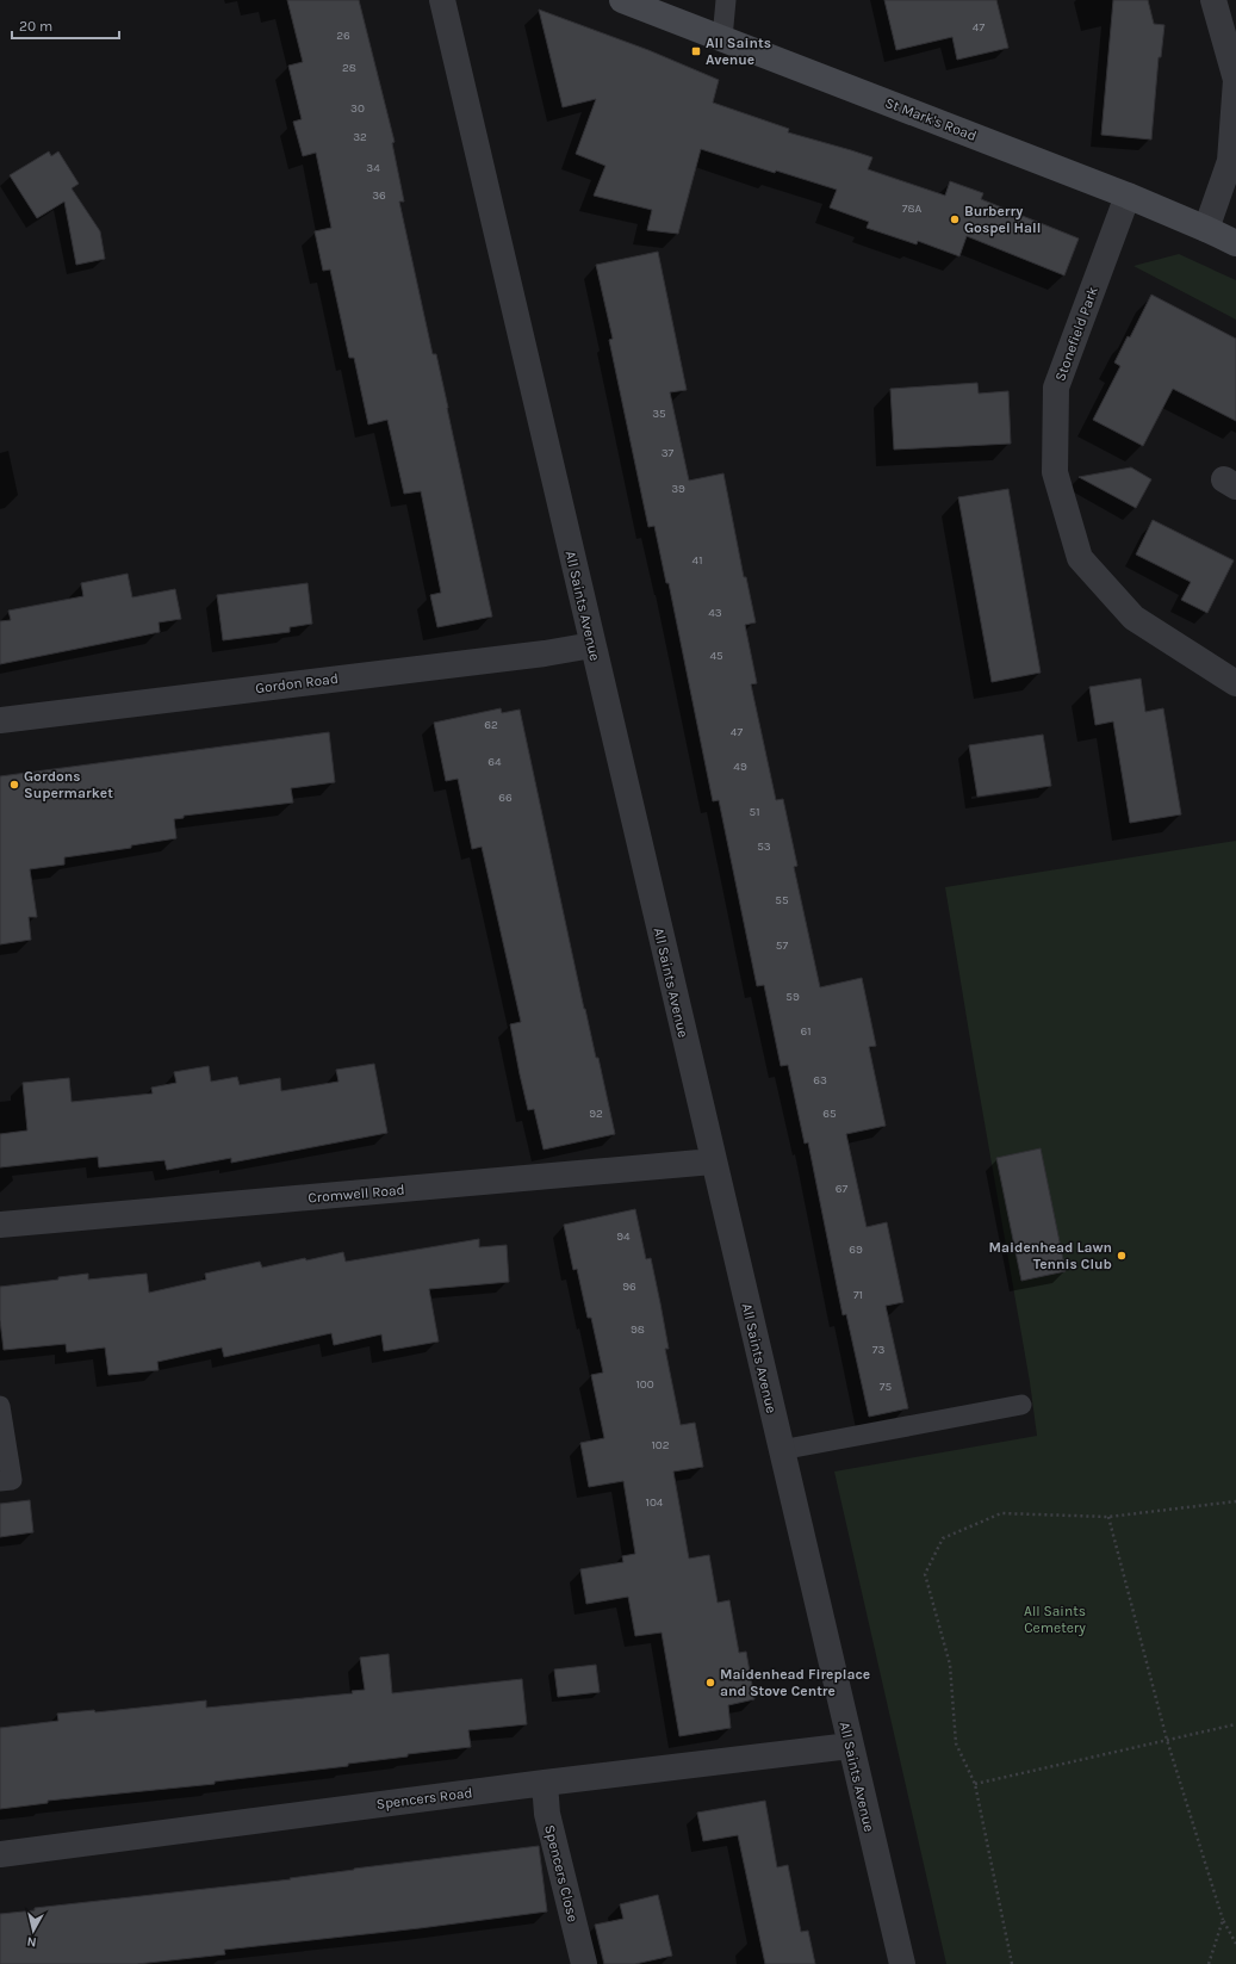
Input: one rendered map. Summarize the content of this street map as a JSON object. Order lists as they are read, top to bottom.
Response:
{
  "streets": {
    "street": [
      "St Mark's Road",
      "Stonefield Park",
      "All Saints Avenue",
      "Gordon Road",
      "Cromwell Road",
      "Spencers Road",
      "Spencers Close"
    ]
  },
  "crossings": [
    ["St Mark's Road", "Stonefield Park"],
    ["All Saints Avenue", "Gordon Road"],
    ["All Saints Avenue", "Cromwell Road"],
    ["All Saints Avenue", "Spencers Road"],
    ["Spencers Road", "Spencers Close"]
  ],
  "parks": ["All Saints Cemetery"],
  "places": {
    "transit": ["All Saints Avenue"],
    "other": [
      "Burberry Gospel Hall",
      "Gordons Supermarket",
      "Maidenhead Lawn Tennis Club",
      "Maidenhead Fireplace and Stove Centre"
    ]
  },
  "house_numbers": [
    "47",
    "26",
    "28",
    "30",
    "32",
    "34",
    "36",
    "78A",
    "35",
    "37",
    "39",
    "41",
    "43",
    "45",
    "62",
    "47",
    "64",
    "49",
    "66",
    "51",
    "53",
    "55",
    "57",
    "59",
    "61",
    "63",
    "92",
    "65",
    "67",
    "94",
    "69",
    "96",
    "71",
    "98",
    "73",
    "100",
    "75",
    "102",
    "104"
  ],
  "scale_bar": "20 m",
  "north": "bottom"
}
